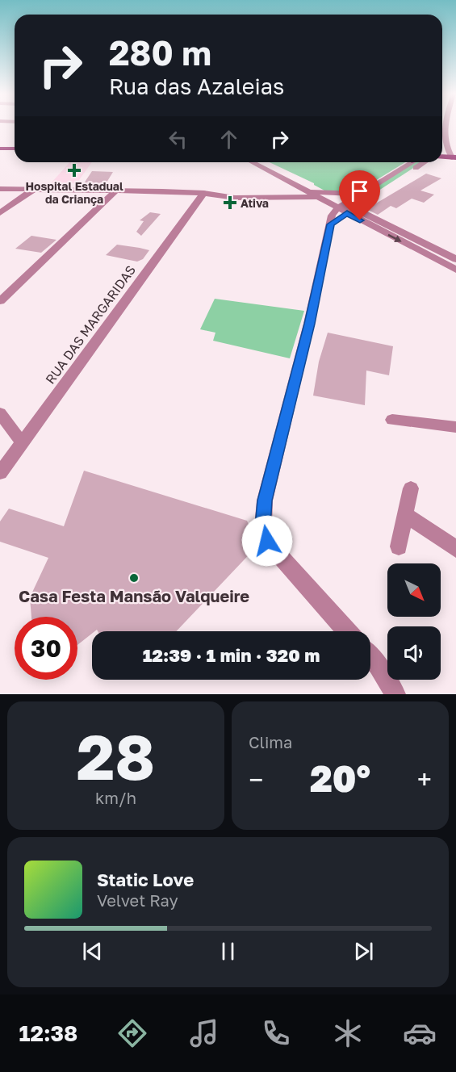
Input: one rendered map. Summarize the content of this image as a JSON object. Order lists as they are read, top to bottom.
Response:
{
  "streets": {
    "street": ["RUA DAS MARGARIDAS"]
  },
  "places": {
    "health": ["Hospital Estadual da Criança", "Ativa"],
    "other": ["Casa Festa Mansão Valqueire"]
  },
  "north": "bottom right",
  "page": {
    "turn": ["280 m", "Rua das Azaleias"],
    "limit": "30",
    "trip": "12:39 · 1 min · 320 m",
    "tile": [
      ["28", "km/h"],
      "Clima"
    ],
    "heat": ["−", "20°", "+"],
    "song": ["Static Love", "Velvet Ray"],
    "tabs": "12:38"
  }
}
